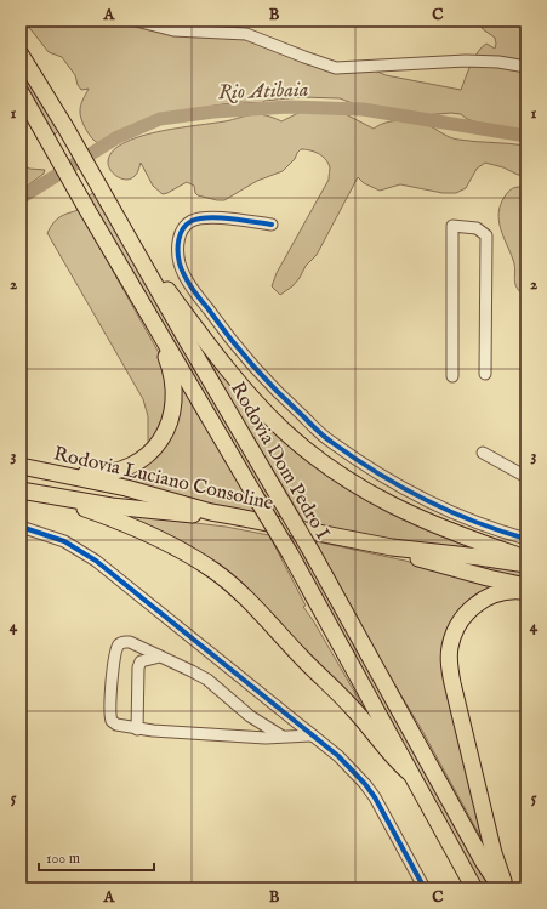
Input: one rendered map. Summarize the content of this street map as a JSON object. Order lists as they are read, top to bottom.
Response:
{
  "streets": {
    "highway": ["Rodovia Dom Pedro I", "Rodovia Luciano Consoline"]
  },
  "water": ["Rio Atibaia"],
  "scale_bar": "100 m",
  "grid": {
    "columns": ["A", "B", "C"],
    "rows": [
      "1",
      "2",
      "3",
      "4",
      "5"
    ]
  }
}
